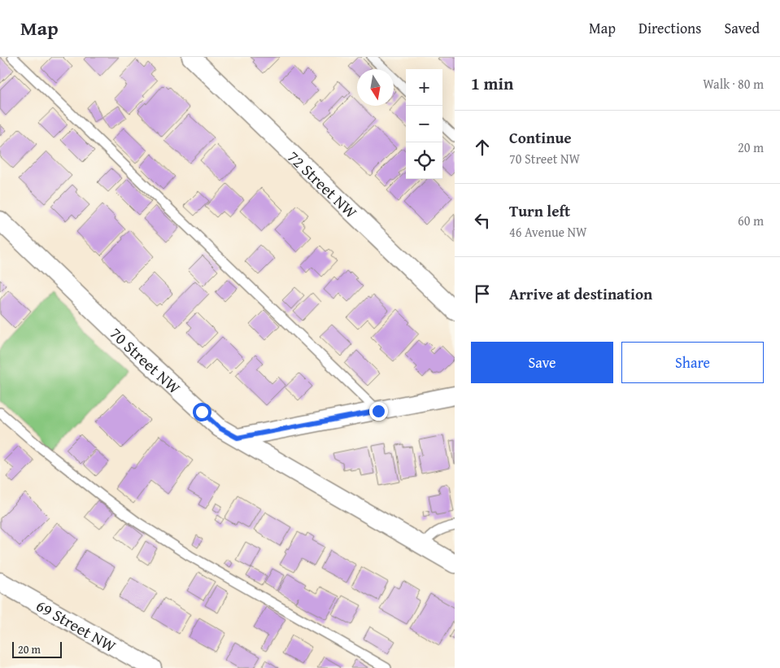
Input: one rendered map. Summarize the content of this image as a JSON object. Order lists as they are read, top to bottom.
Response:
{
  "streets": {
    "street": ["72 Street NW", "70 Street NW", "69 Street NW"]
  },
  "scale_bar": "20 m",
  "north": "bottom",
  "page": {
    "header": "Map",
    "nav": ["Map", "Directions", "Saved"],
    "heading": ["1 min", "Walk · 80 m"],
    "map_buttons": ["+", "−"],
    "list": [
      ["Continue", "70 Street NW", "20 m"],
      ["Turn left", "46 Avenue NW", "60 m"],
      "Arrive at destination"
    ],
    "buttons": ["Save", "Share"],
    "scale": "20 m"
  }
}
